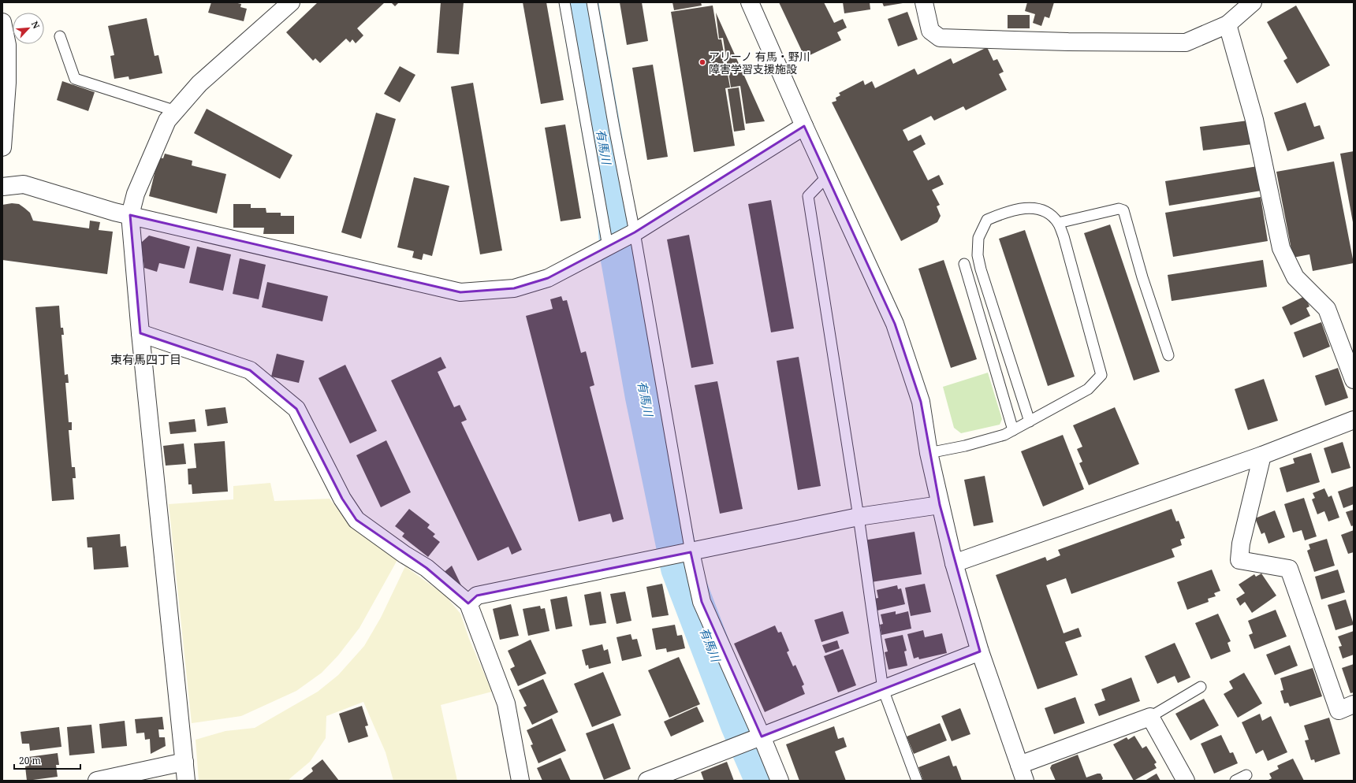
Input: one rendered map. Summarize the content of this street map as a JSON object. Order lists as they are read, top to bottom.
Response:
{
  "districts": ["東有馬四丁目"],
  "water": ["有馬川"],
  "places": ["アリーノ 有馬・野川 障害学習支援施設"],
  "scale_bar": "20 m",
  "north": "top right"
}
